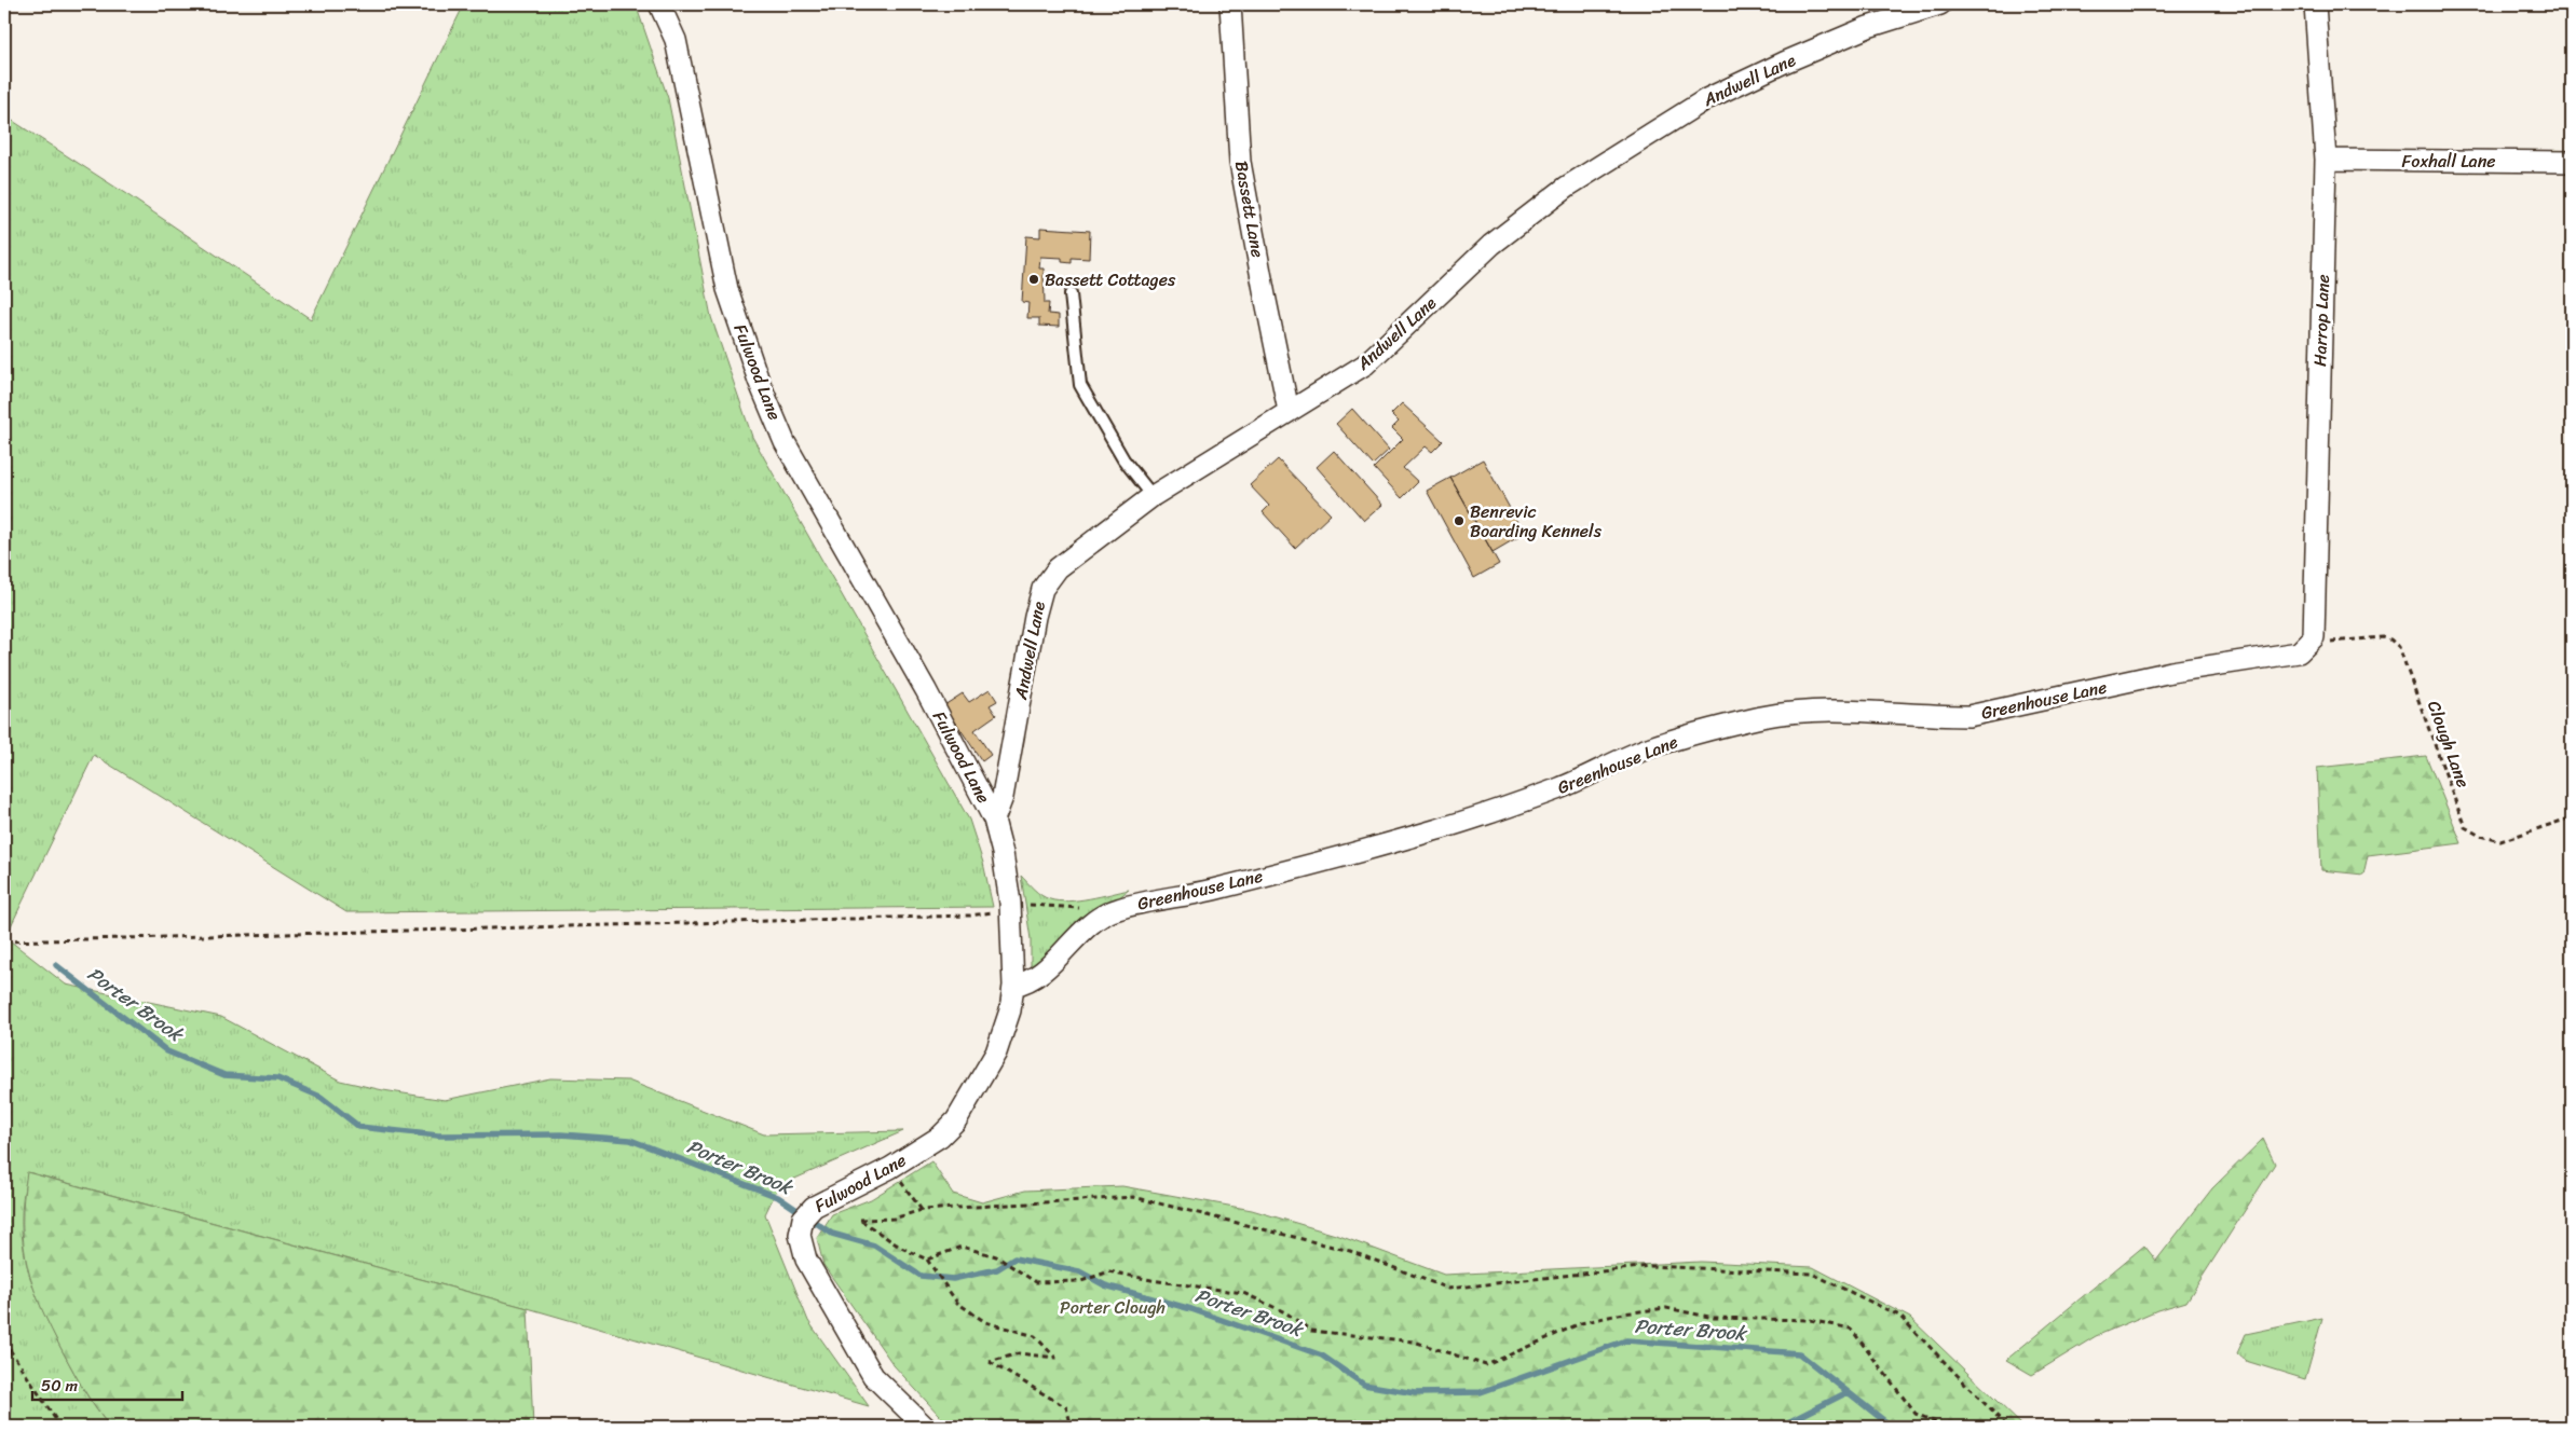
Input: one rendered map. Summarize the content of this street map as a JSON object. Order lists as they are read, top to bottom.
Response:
{
  "streets": {
    "street": [
      "Andwell Lane",
      "Foxhall Lane",
      "Bassett Lane",
      "Harrop Lane",
      "Fulwood Lane",
      "Greenhouse Lane"
    ],
    "path": ["Clough Lane"]
  },
  "crossings": [
    ["Andwell Lane", "Bassett Lane"],
    ["Andwell Lane", "Fulwood Lane"],
    ["Foxhall Lane", "Harrop Lane"],
    ["Harrop Lane", "Greenhouse Lane"],
    ["Harrop Lane", "Clough Lane"],
    ["Fulwood Lane", "Greenhouse Lane"],
    ["Greenhouse Lane", "Clough Lane"]
  ],
  "water": ["Porter Brook"],
  "parks": ["Porter Clough"],
  "places": ["Bassett Cottages", "Benrevic Boarding Kennels"],
  "scale_bar": "50 m"
}
